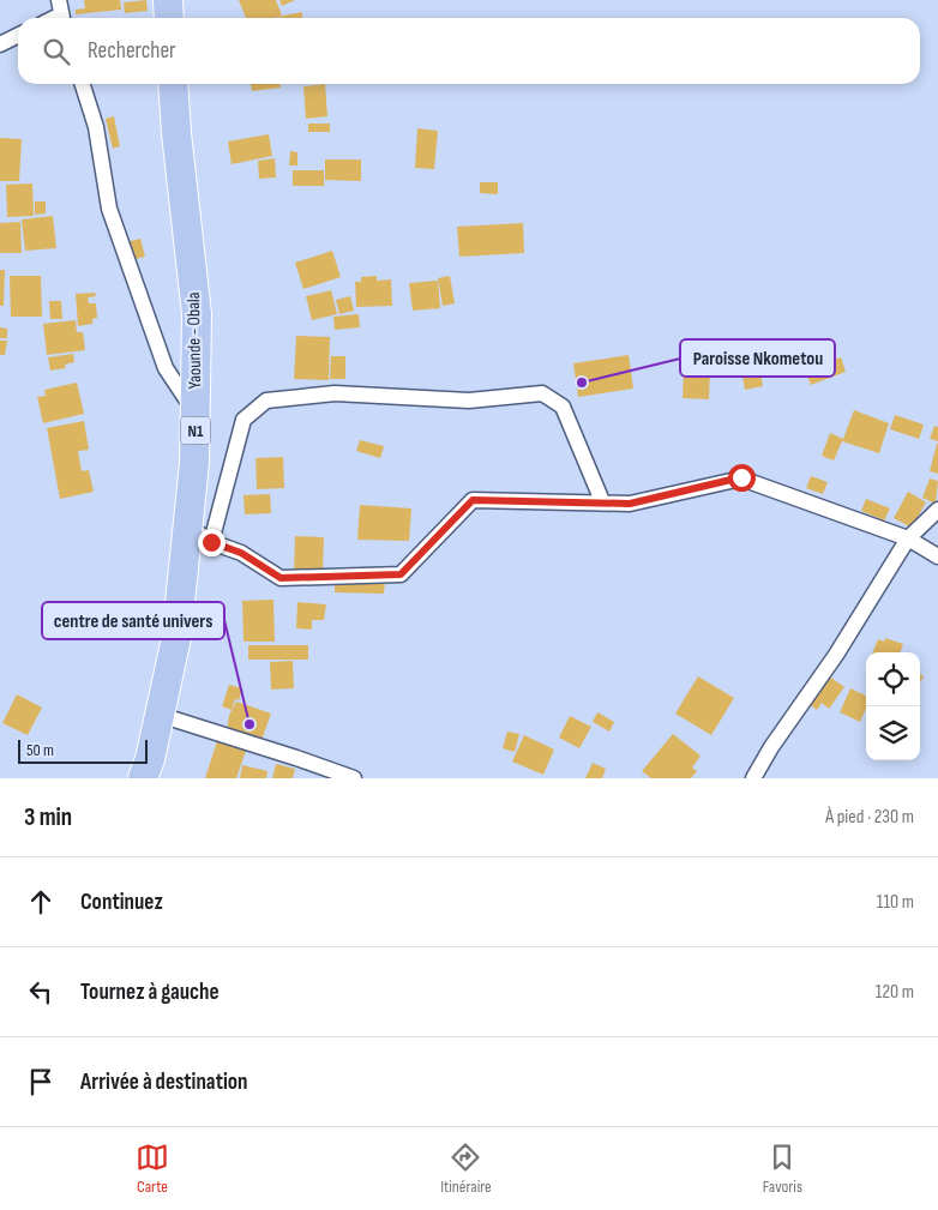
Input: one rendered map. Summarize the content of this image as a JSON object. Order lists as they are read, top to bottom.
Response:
{
  "streets": {
    "highway": ["Yaounde - Obala", "N1"]
  },
  "places": ["Paroisse Nkometou", "centre de santé univers"],
  "scale_bar": "50 m",
  "page": {
    "search": "Rechercher",
    "scale": "50 m",
    "heading": ["3 min", "À pied · 230 m"],
    "list": [
      ["Continuez", "110 m"],
      ["Tournez à gauche", "120 m"],
      "Arrivée à destination"
    ],
    "nav": ["Carte", "Itinéraire", "Favoris"]
  }
}
